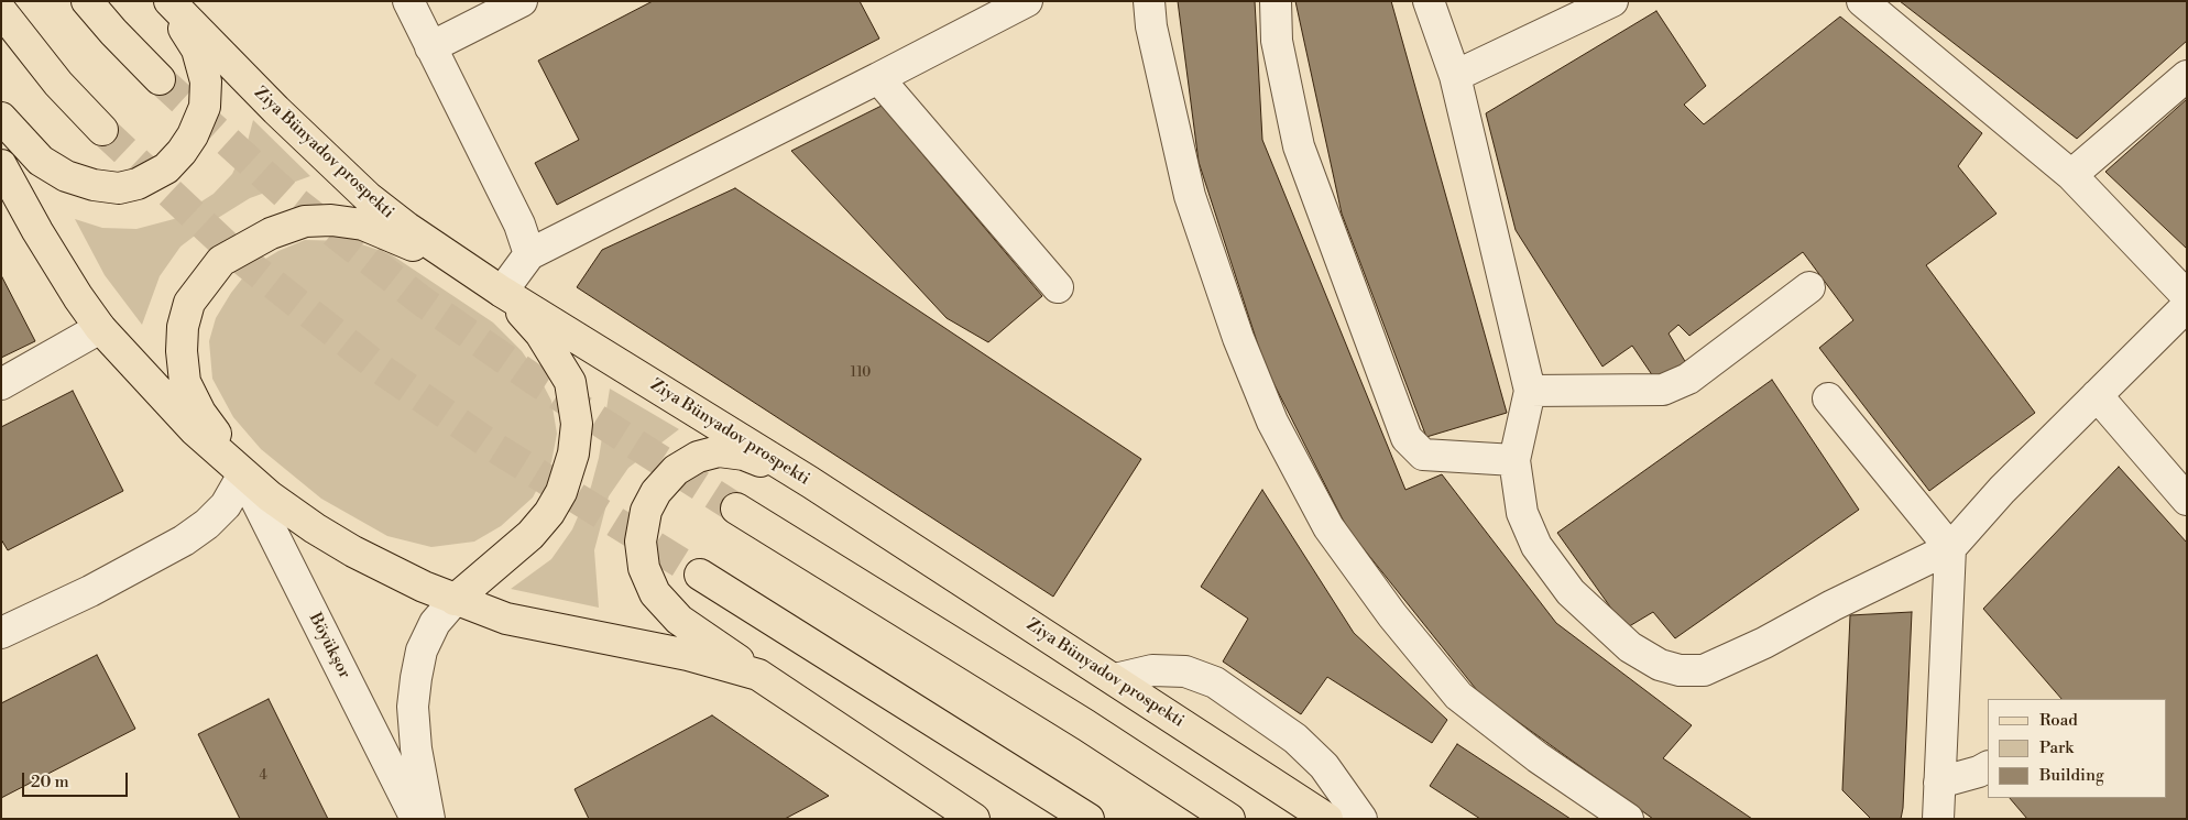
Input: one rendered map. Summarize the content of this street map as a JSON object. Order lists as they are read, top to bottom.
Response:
{
  "streets": {
    "main road": ["Ziya Bünyadov prospekti"],
    "street": ["Böyükşor"]
  },
  "house_numbers": ["110", "4"],
  "legend": ["Road", "Park", "Building"],
  "scale_bar": "20 m"
}
